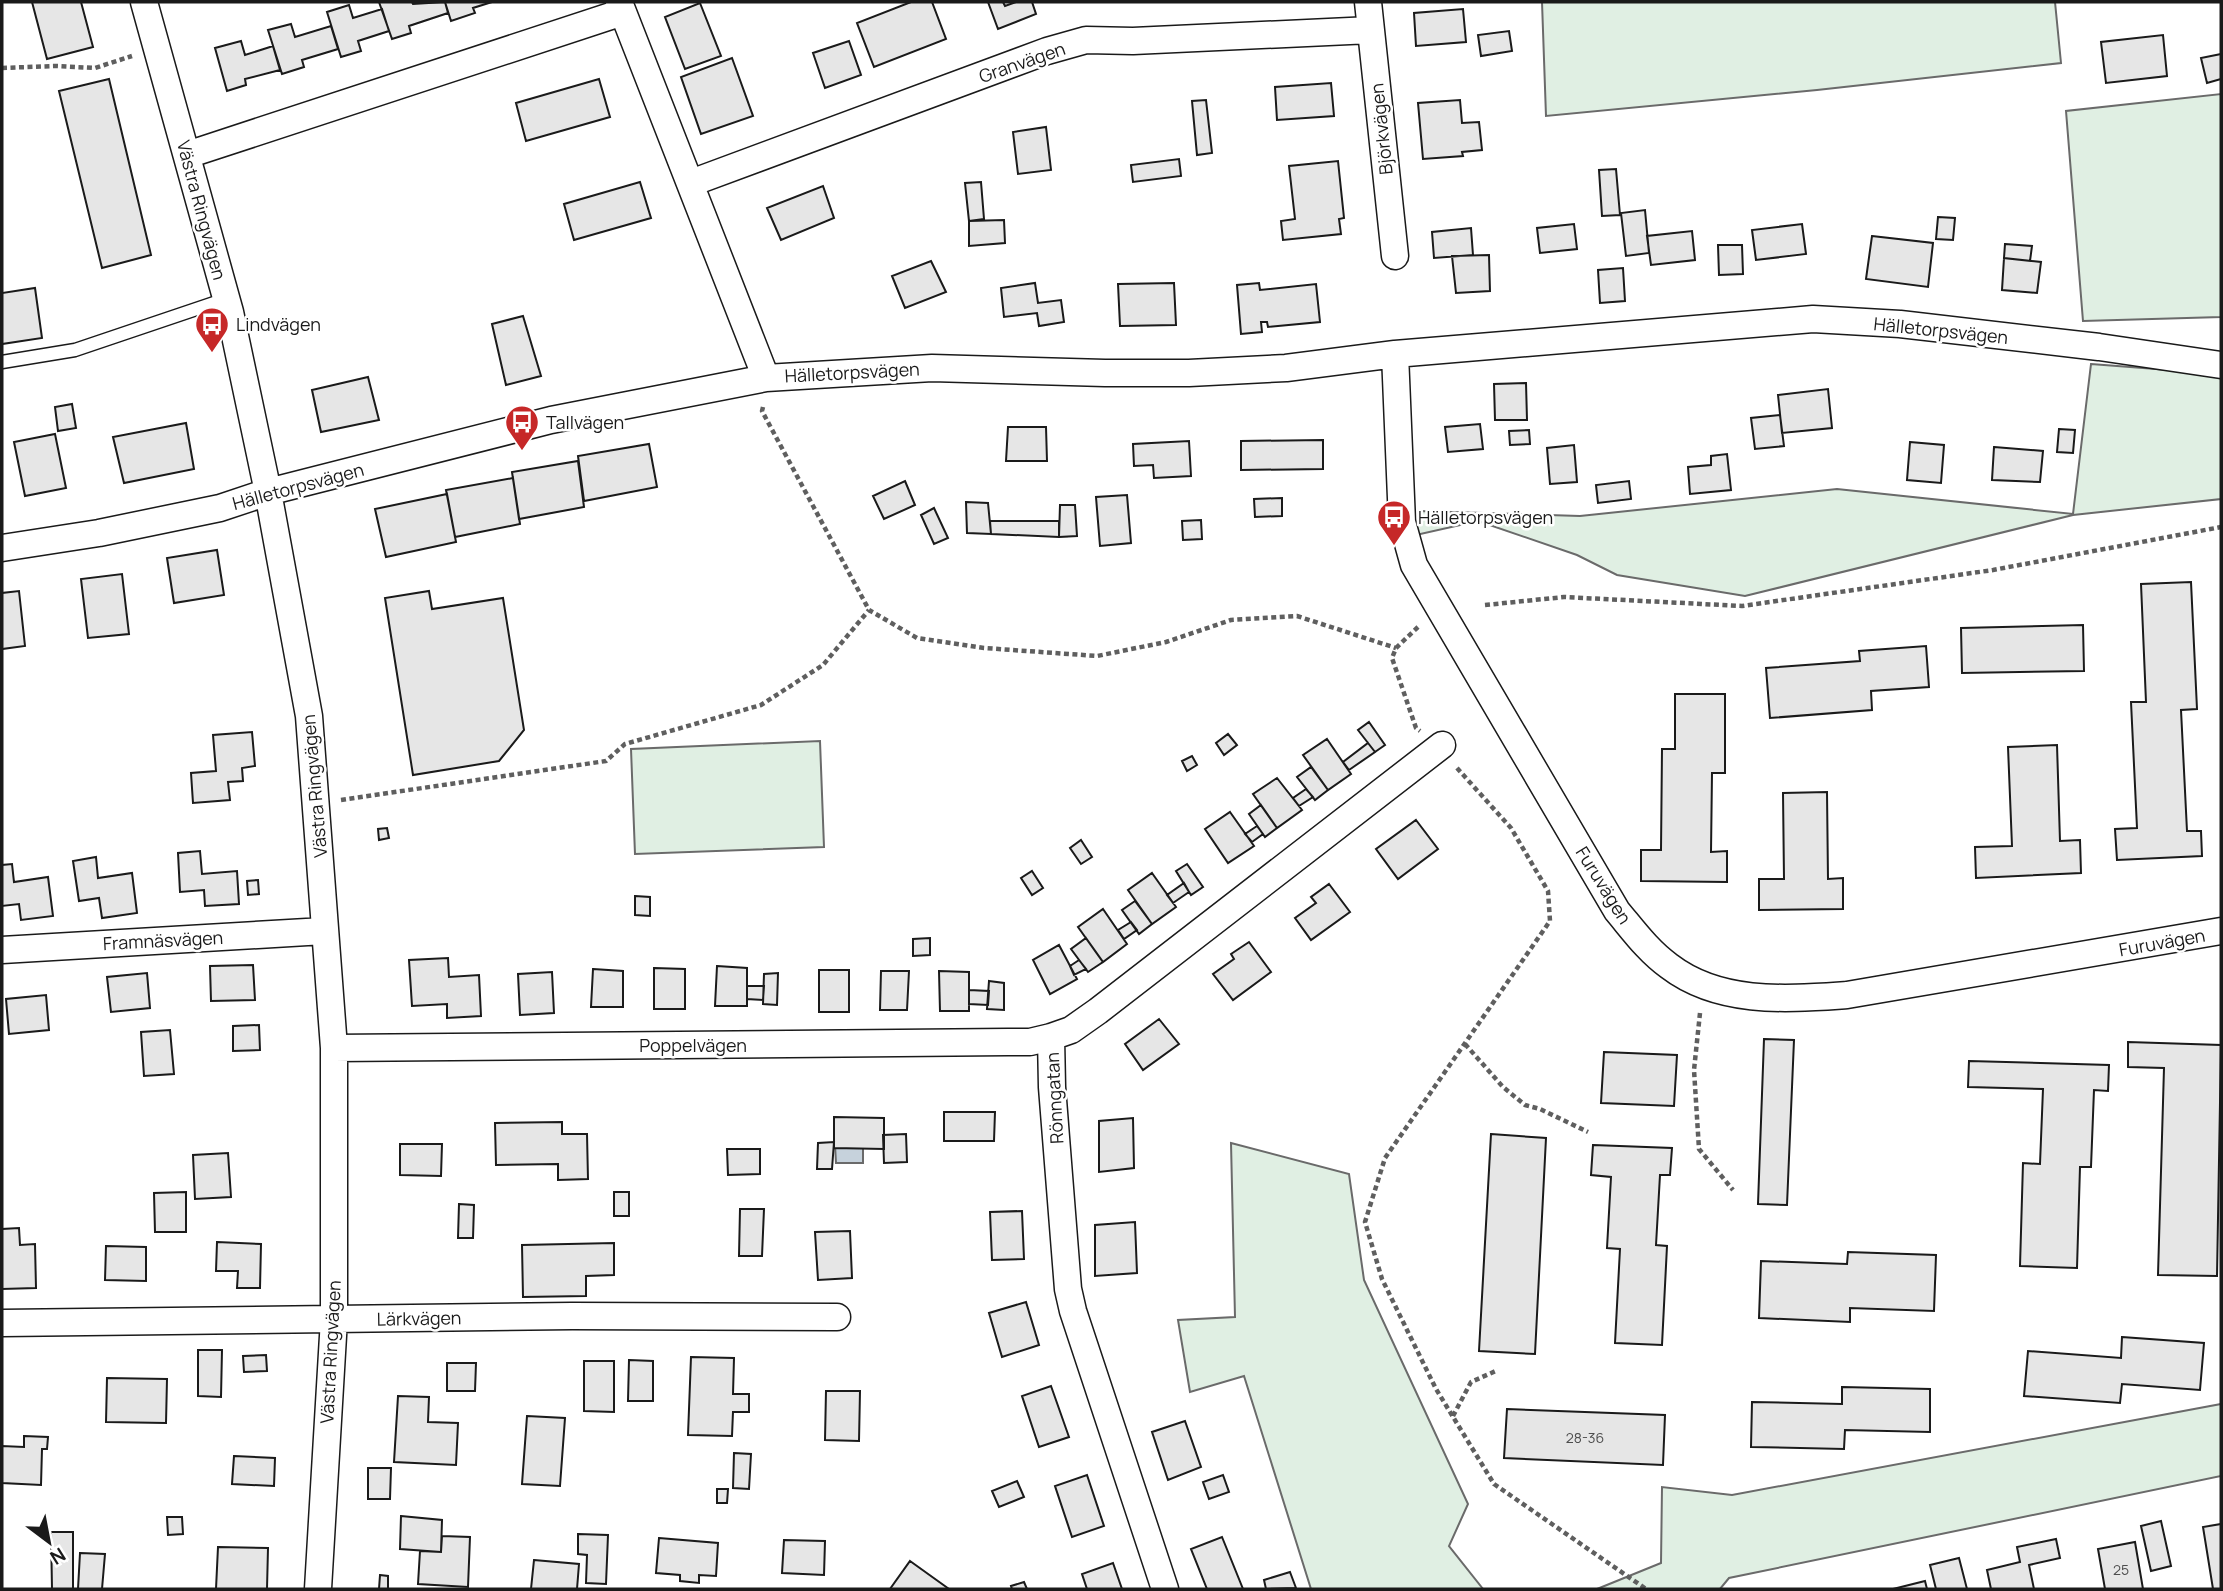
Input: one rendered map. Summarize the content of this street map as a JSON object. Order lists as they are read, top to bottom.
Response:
{
  "streets": {
    "street": [
      "Granvägen",
      "Björkvägen",
      "Västra Ringvägen",
      "Hälletorpsvägen",
      "Furuvägen",
      "Framnäsvägen",
      "Poppelvägen",
      "Rönngatan",
      "Lärkvägen"
    ]
  },
  "crossings": [
    ["Granvägen", "Björkvägen"],
    ["Västra Ringvägen", "Hälletorpsvägen"],
    ["Västra Ringvägen", "Framnäsvägen"],
    ["Västra Ringvägen", "Poppelvägen"],
    ["Västra Ringvägen", "Lärkvägen"],
    ["Hälletorpsvägen", "Furuvägen"],
    ["Poppelvägen", "Rönngatan"]
  ],
  "places": {
    "bus stop": ["Lindvägen", "Tallvägen", "Hälletorpsvägen"]
  },
  "house_numbers": ["28-36", "25"],
  "north": "bottom right"
}
